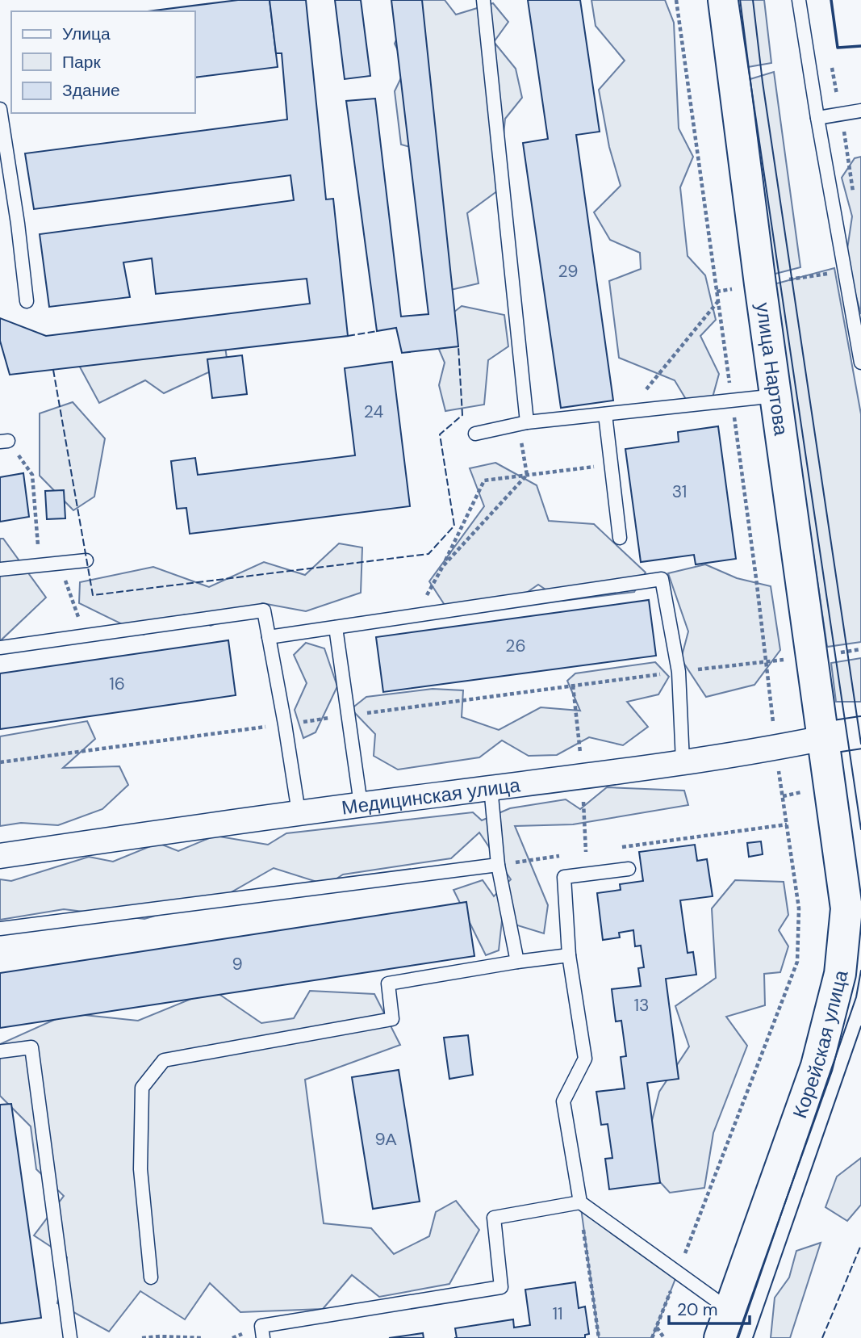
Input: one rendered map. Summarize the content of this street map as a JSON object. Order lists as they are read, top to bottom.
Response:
{
  "streets": {
    "street": ["улица Нартова", "Медицинская улица", "Корейская улица"]
  },
  "crossings": [
    ["улица Нартова", "Медицинская улица"],
    ["улица Нартова", "Корейская улица"],
    ["Медицинская улица", "Корейская улица"]
  ],
  "house_numbers": [
    "29",
    "24",
    "31",
    "26",
    "16",
    "9",
    "13",
    "9А",
    "11"
  ],
  "legend": ["Улица", "Парк", "Здание"],
  "scale_bar": "20 m"
}
